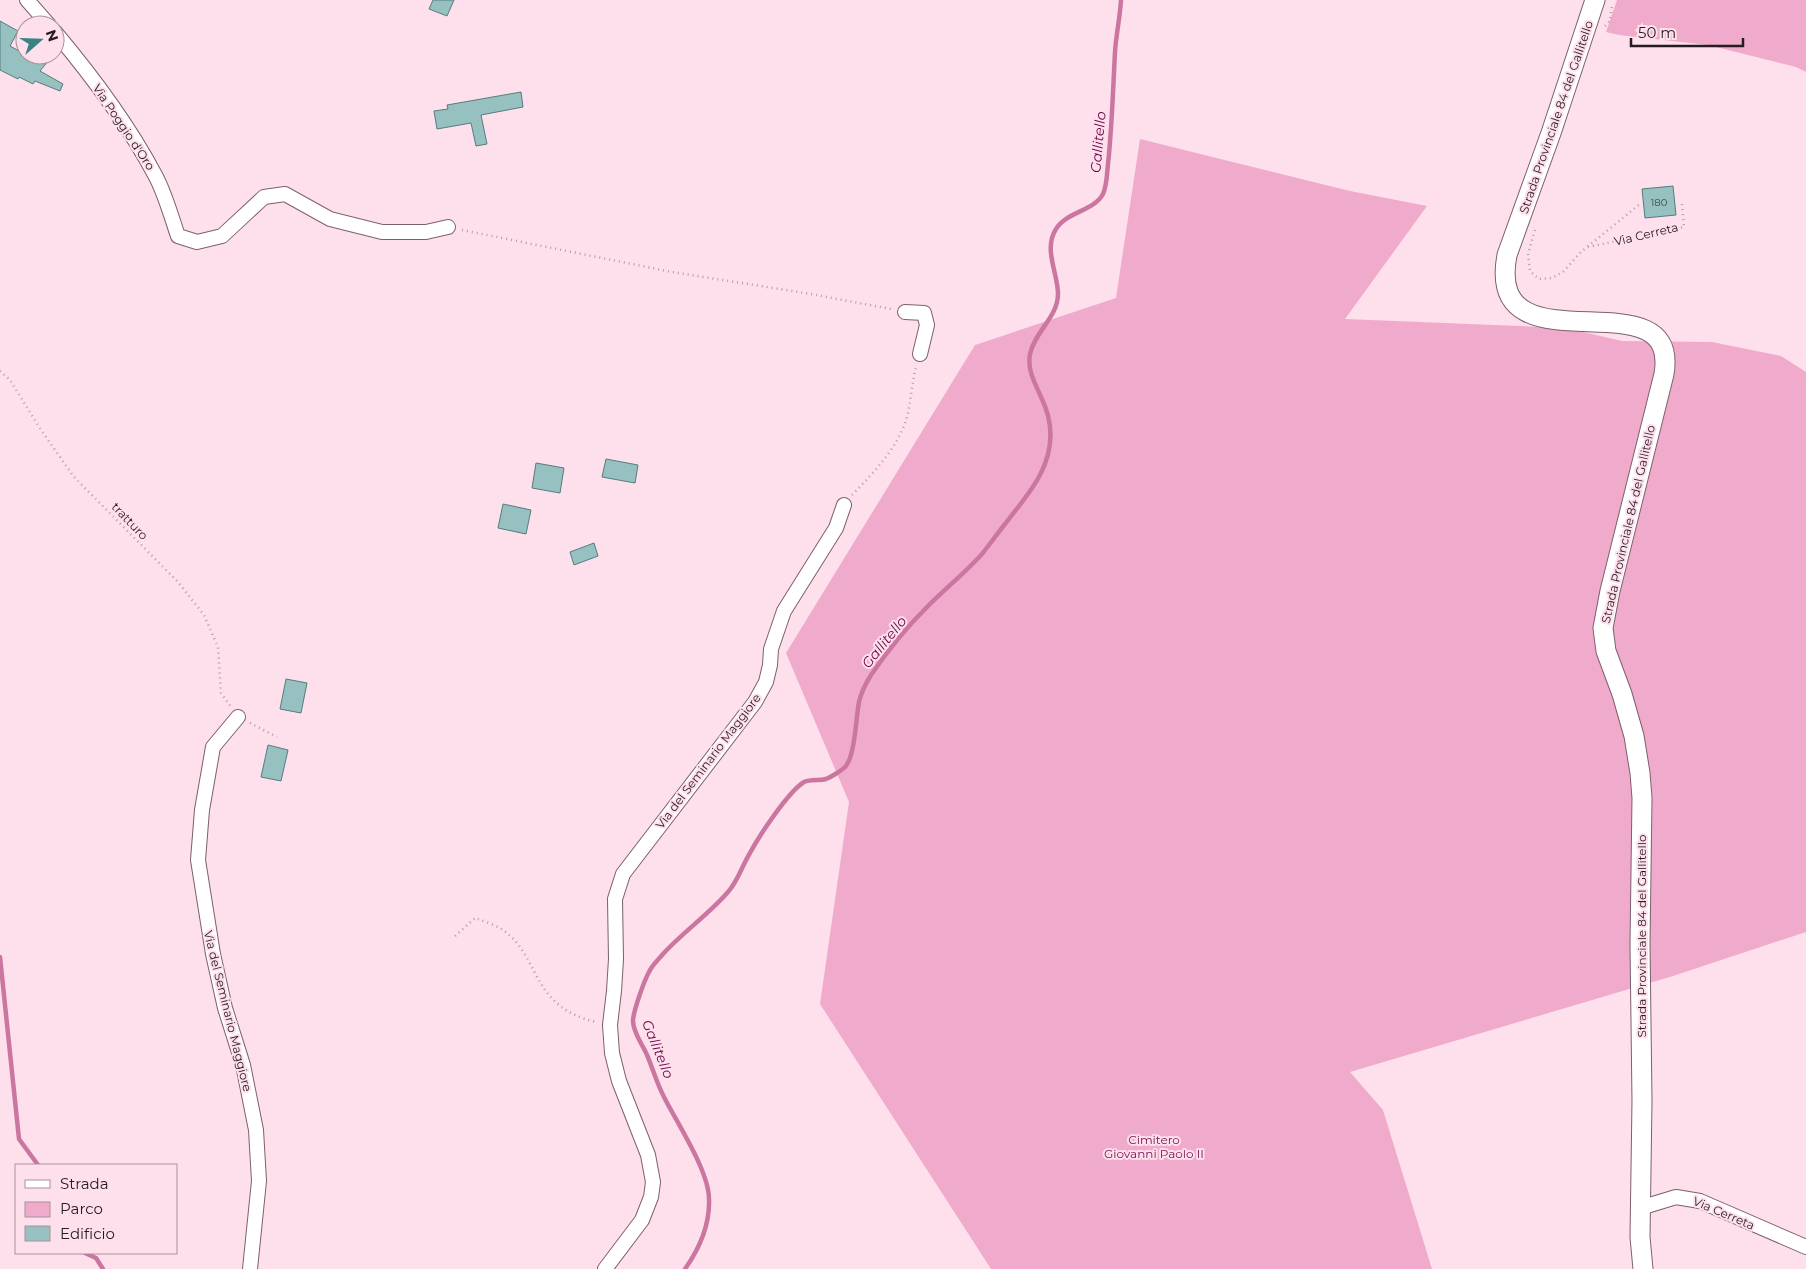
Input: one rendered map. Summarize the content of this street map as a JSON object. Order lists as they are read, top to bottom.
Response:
{
  "streets": {
    "street": [
      "Strada Provinciale 84 del Gallitello",
      "Via Poggio d'Oro",
      "Via Cerreta",
      "Via del Seminario Maggiore"
    ],
    "path": ["tratturo"]
  },
  "crossings": [
    ["Strada Provinciale 84 del Gallitello", "Via Cerreta"]
  ],
  "water": ["Gallitello"],
  "parks": ["Cimitero Giovanni Paolo II"],
  "house_numbers": ["180"],
  "legend": ["Strada", "Parco", "Edificio"],
  "scale_bar": "50 m",
  "north": "right"
}
